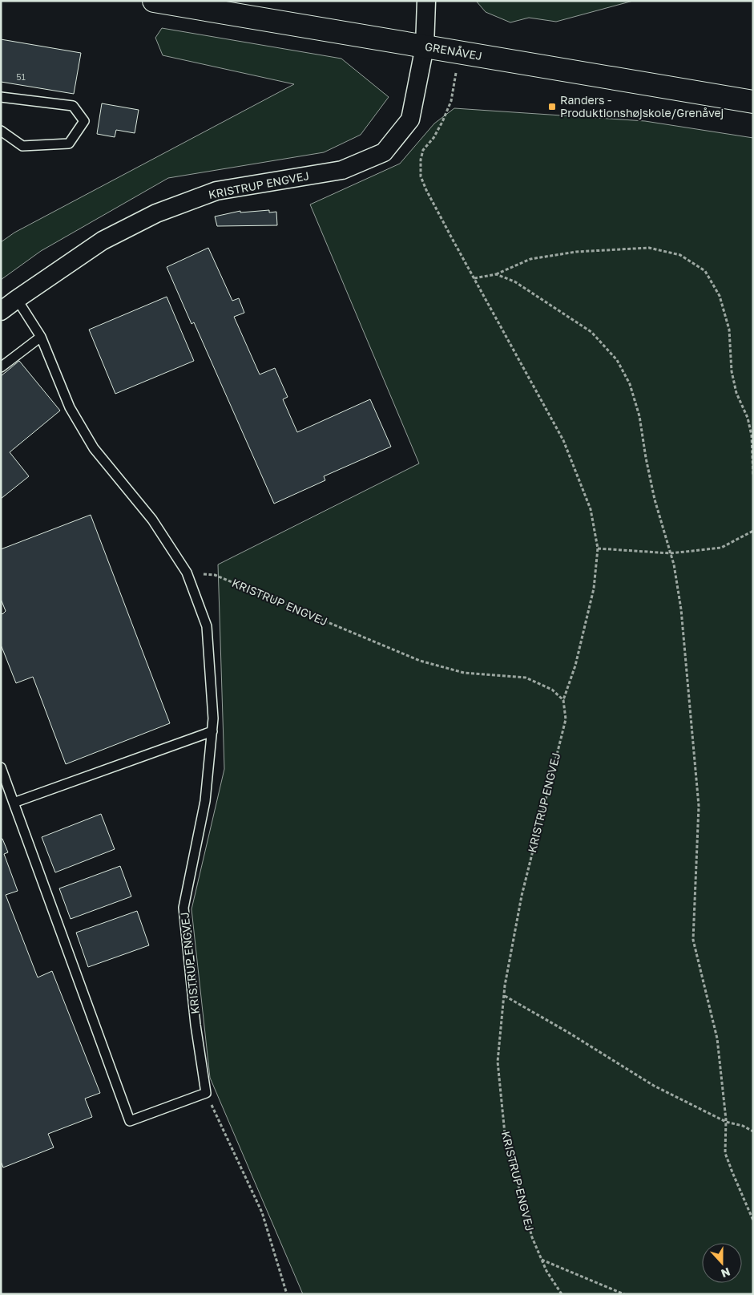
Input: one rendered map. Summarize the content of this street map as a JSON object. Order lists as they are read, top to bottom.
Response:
{
  "streets": {
    "street": ["GRENÅVEJ", "KRISTRUP ENGVEJ"]
  },
  "crossings": [
    ["GRENÅVEJ", "KRISTRUP ENGVEJ"]
  ],
  "places": {
    "transit": ["Randers - Produktionshøjskole/Grenåvej"]
  },
  "house_numbers": ["51"],
  "north": "bottom"
}
